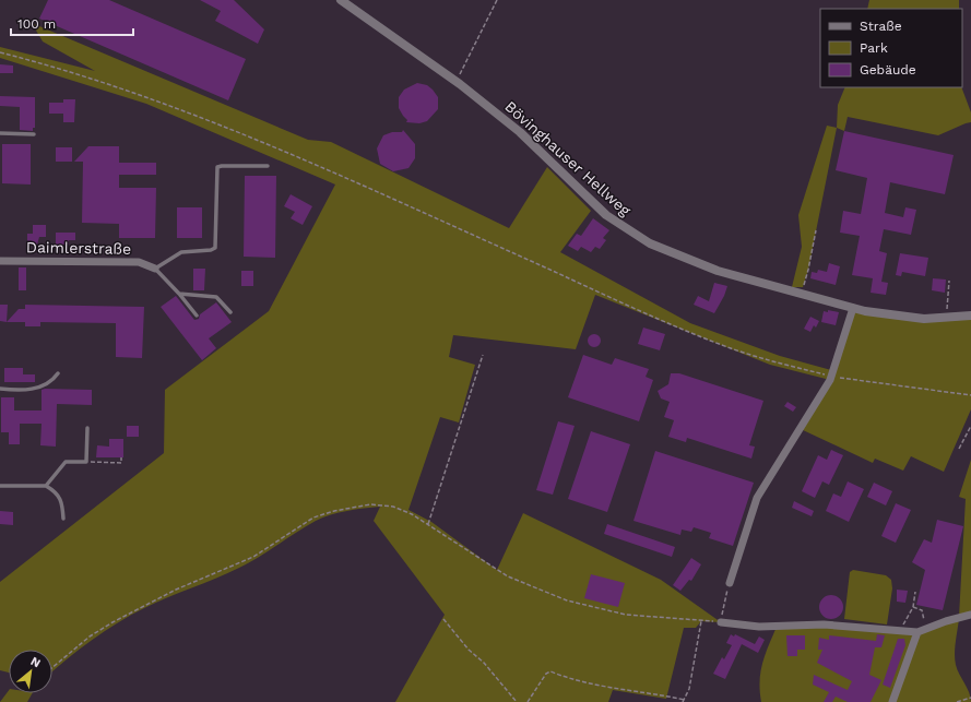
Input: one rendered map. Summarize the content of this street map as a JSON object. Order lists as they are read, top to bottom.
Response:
{
  "streets": {
    "street": ["Bövinghauser Hellweg", "Daimlerstraße"]
  },
  "legend": ["Straße", "Park", "Gebäude"],
  "scale_bar": "100 m",
  "north": "top right"
}
